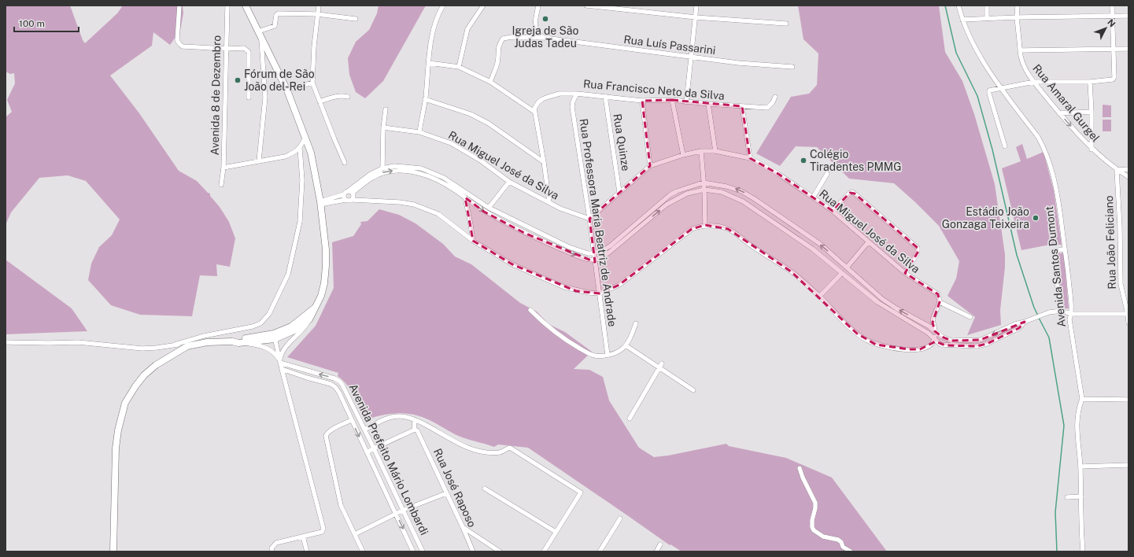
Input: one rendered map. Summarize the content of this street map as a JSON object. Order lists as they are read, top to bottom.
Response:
{
  "streets": {
    "street": [
      "Rua Luís Passarini",
      "Rua Francisco Neto da Silva",
      "Avenida 8 de Dezembro",
      "Rua Amaral Gurgel",
      "Rua Quinze",
      "Rua Miguel José da Silva",
      "Rua Professora Maria Beatriz de Andrade",
      "Rua João Feliciano",
      "Avenida Santos Dumont",
      "Avenida Prefeito Mário Lombardi",
      "Rua José Raposo"
    ]
  },
  "crossings": [
    ["Rua Francisco Neto da Silva", "Rua Quinze"],
    ["Rua Francisco Neto da Silva", "Rua Professora Maria Beatriz de Andrade"],
    ["Rua Amaral Gurgel", "Rua João Feliciano"],
    ["Rua Quinze", "Rua Miguel José da Silva"],
    ["Rua Miguel José da Silva", "Rua Professora Maria Beatriz de Andrade"]
  ],
  "places": [
    "Igreja de São Judas Tadeu",
    "Fórum de São João del-Rei",
    "Colégio Tiradentes PMMG",
    "Estádio João Gonzaga Teixeira"
  ],
  "scale_bar": "100 m",
  "north": "top right"
}
